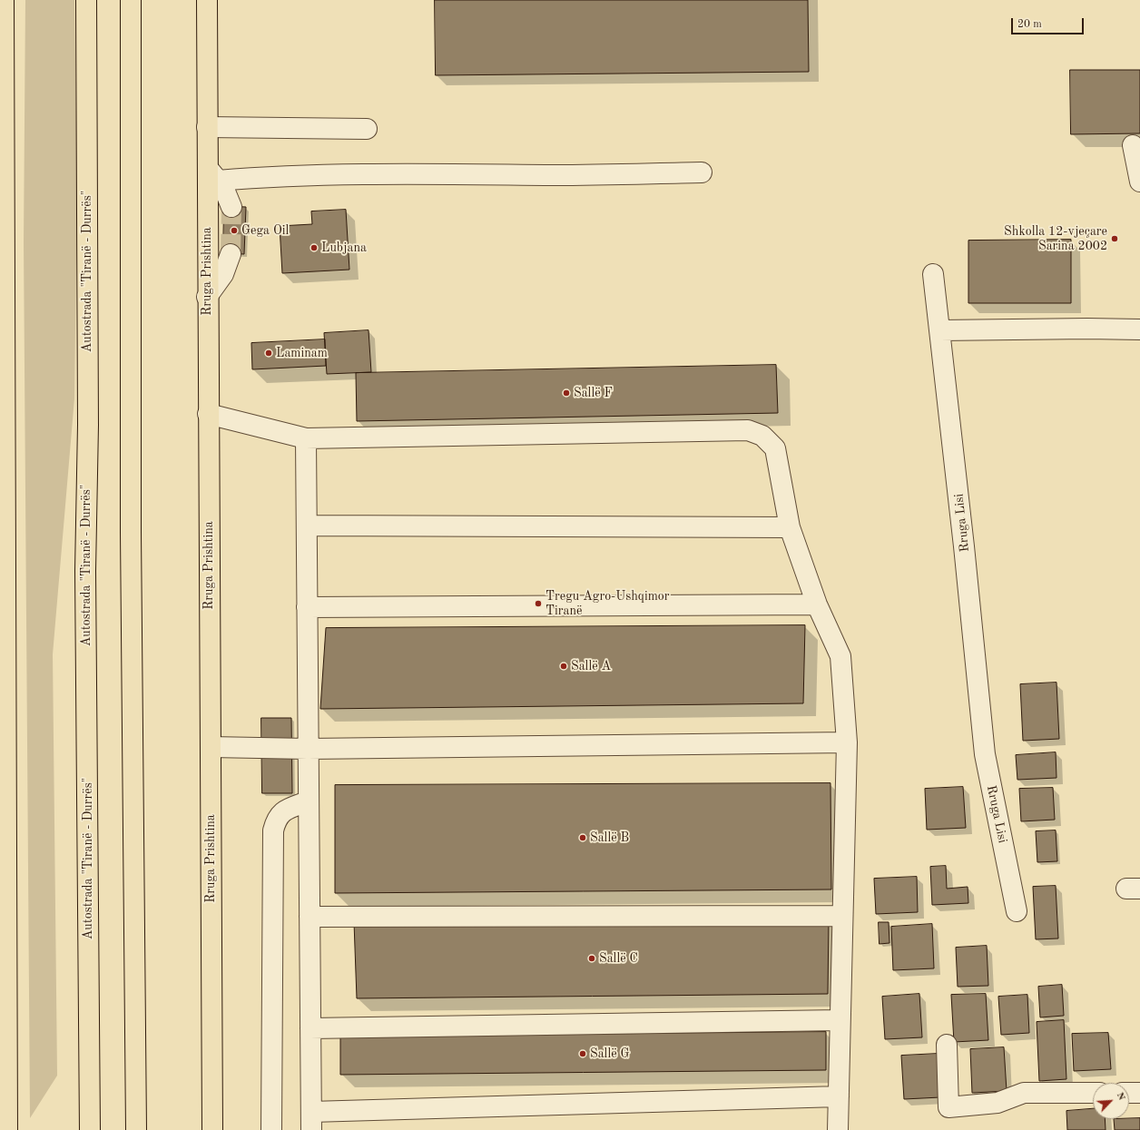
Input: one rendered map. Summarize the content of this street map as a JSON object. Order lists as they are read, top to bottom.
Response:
{
  "streets": {
    "main road": ["Autostrada \"Tiranë - Durrës\"", "Rruga Prishtina"],
    "street": ["Rruga Lisi"]
  },
  "places": [
    "Gega Oil",
    "Shkolla 12-vjeçare Sarina 2002",
    "Lubjana",
    "Laminam",
    "Sallë F",
    "Tregu Agro-Ushqimor Tiranë",
    "Sallë A",
    "Sallë B",
    "Sallë C",
    "Sallë G"
  ],
  "scale_bar": "20 m",
  "north": "top right"
}
